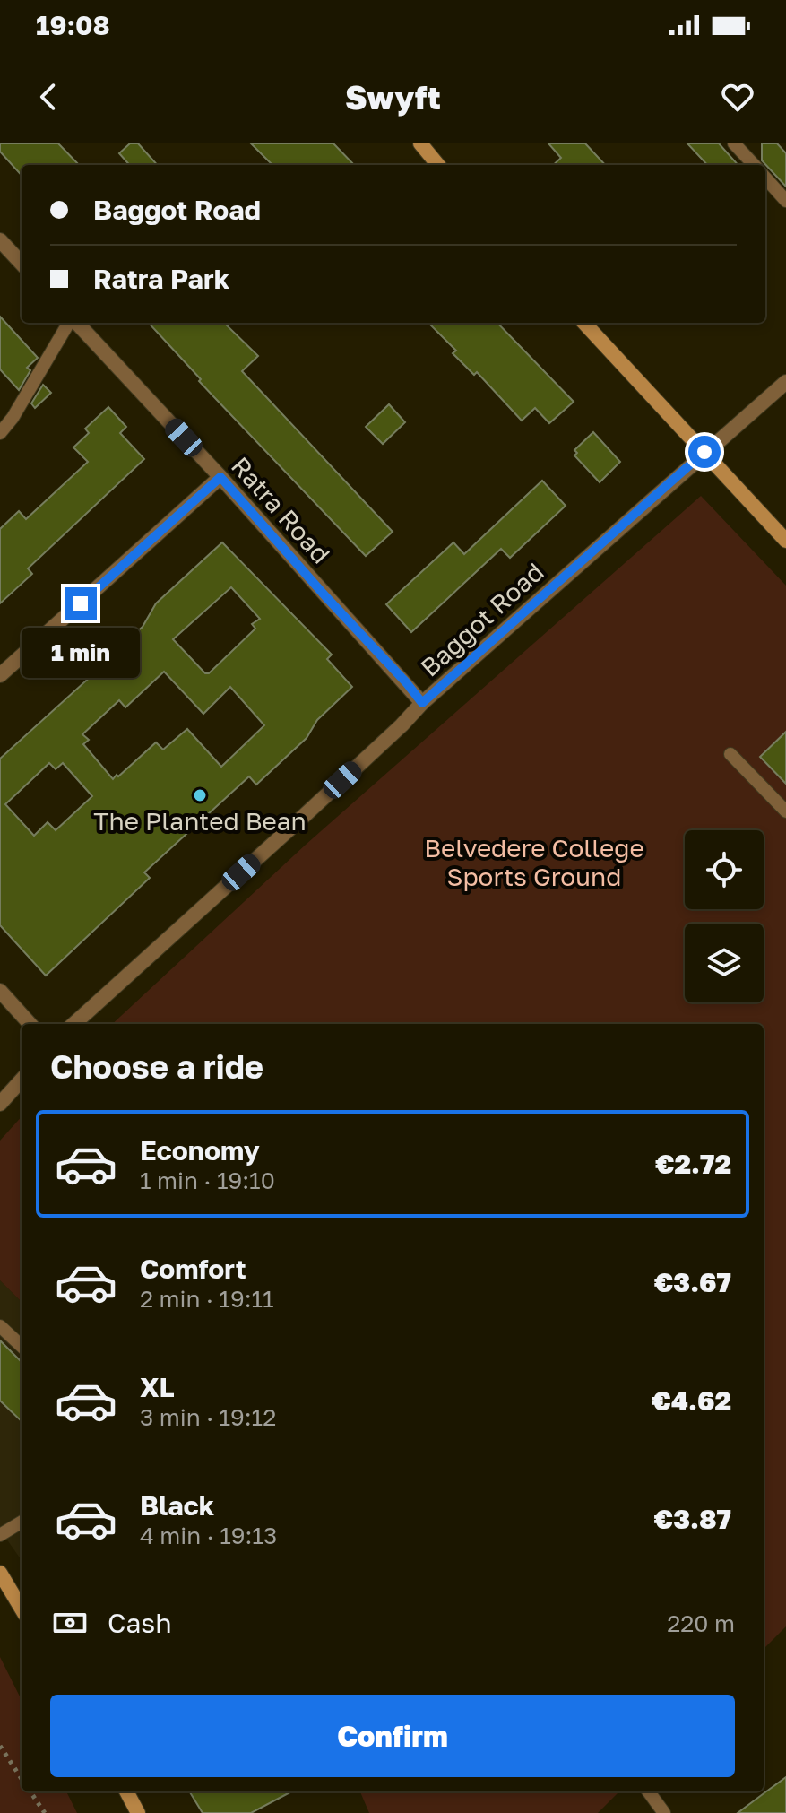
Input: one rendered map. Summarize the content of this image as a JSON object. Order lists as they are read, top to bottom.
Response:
{
  "streets": {
    "street": ["Ratra Road", "Baggot Road"]
  },
  "crossings": [
    ["Ratra Road", "Baggot Road"]
  ],
  "parks": ["Belvedere College Sports Ground"],
  "places": ["The Planted Bean"],
  "page": {
    "status": "19:08",
    "header": "Swyft",
    "banner": ["Baggot Road", "Ratra Park"],
    "bubble": "1 min",
    "heading": "Choose a ride",
    "list": [
      {
        "name": "Economy",
        "note": "1 min · 19:10",
        "value": "€2.72"
      },
      {
        "name": "Comfort",
        "note": "2 min · 19:11",
        "value": "€3.67"
      },
      {
        "name": "XL",
        "note": "3 min · 19:12",
        "value": "€4.62"
      },
      {
        "name": "Black",
        "note": "4 min · 19:13",
        "value": "€3.87"
      }
    ],
    "pay": ["Cash", "220 m"],
    "buttons": "Confirm"
  }
}
